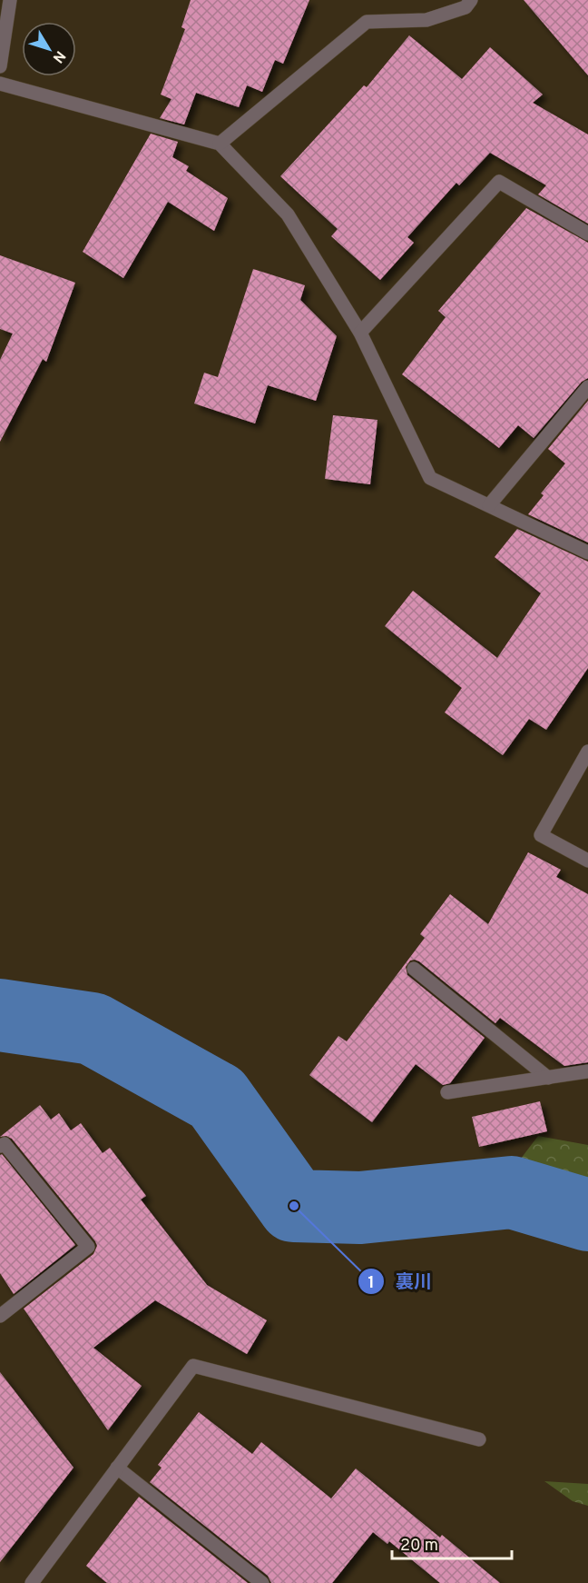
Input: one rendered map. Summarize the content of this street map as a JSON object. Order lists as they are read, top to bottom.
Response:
{
  "places": ["裏川"],
  "scale_bar": "20 m",
  "north": "bottom right"
}
